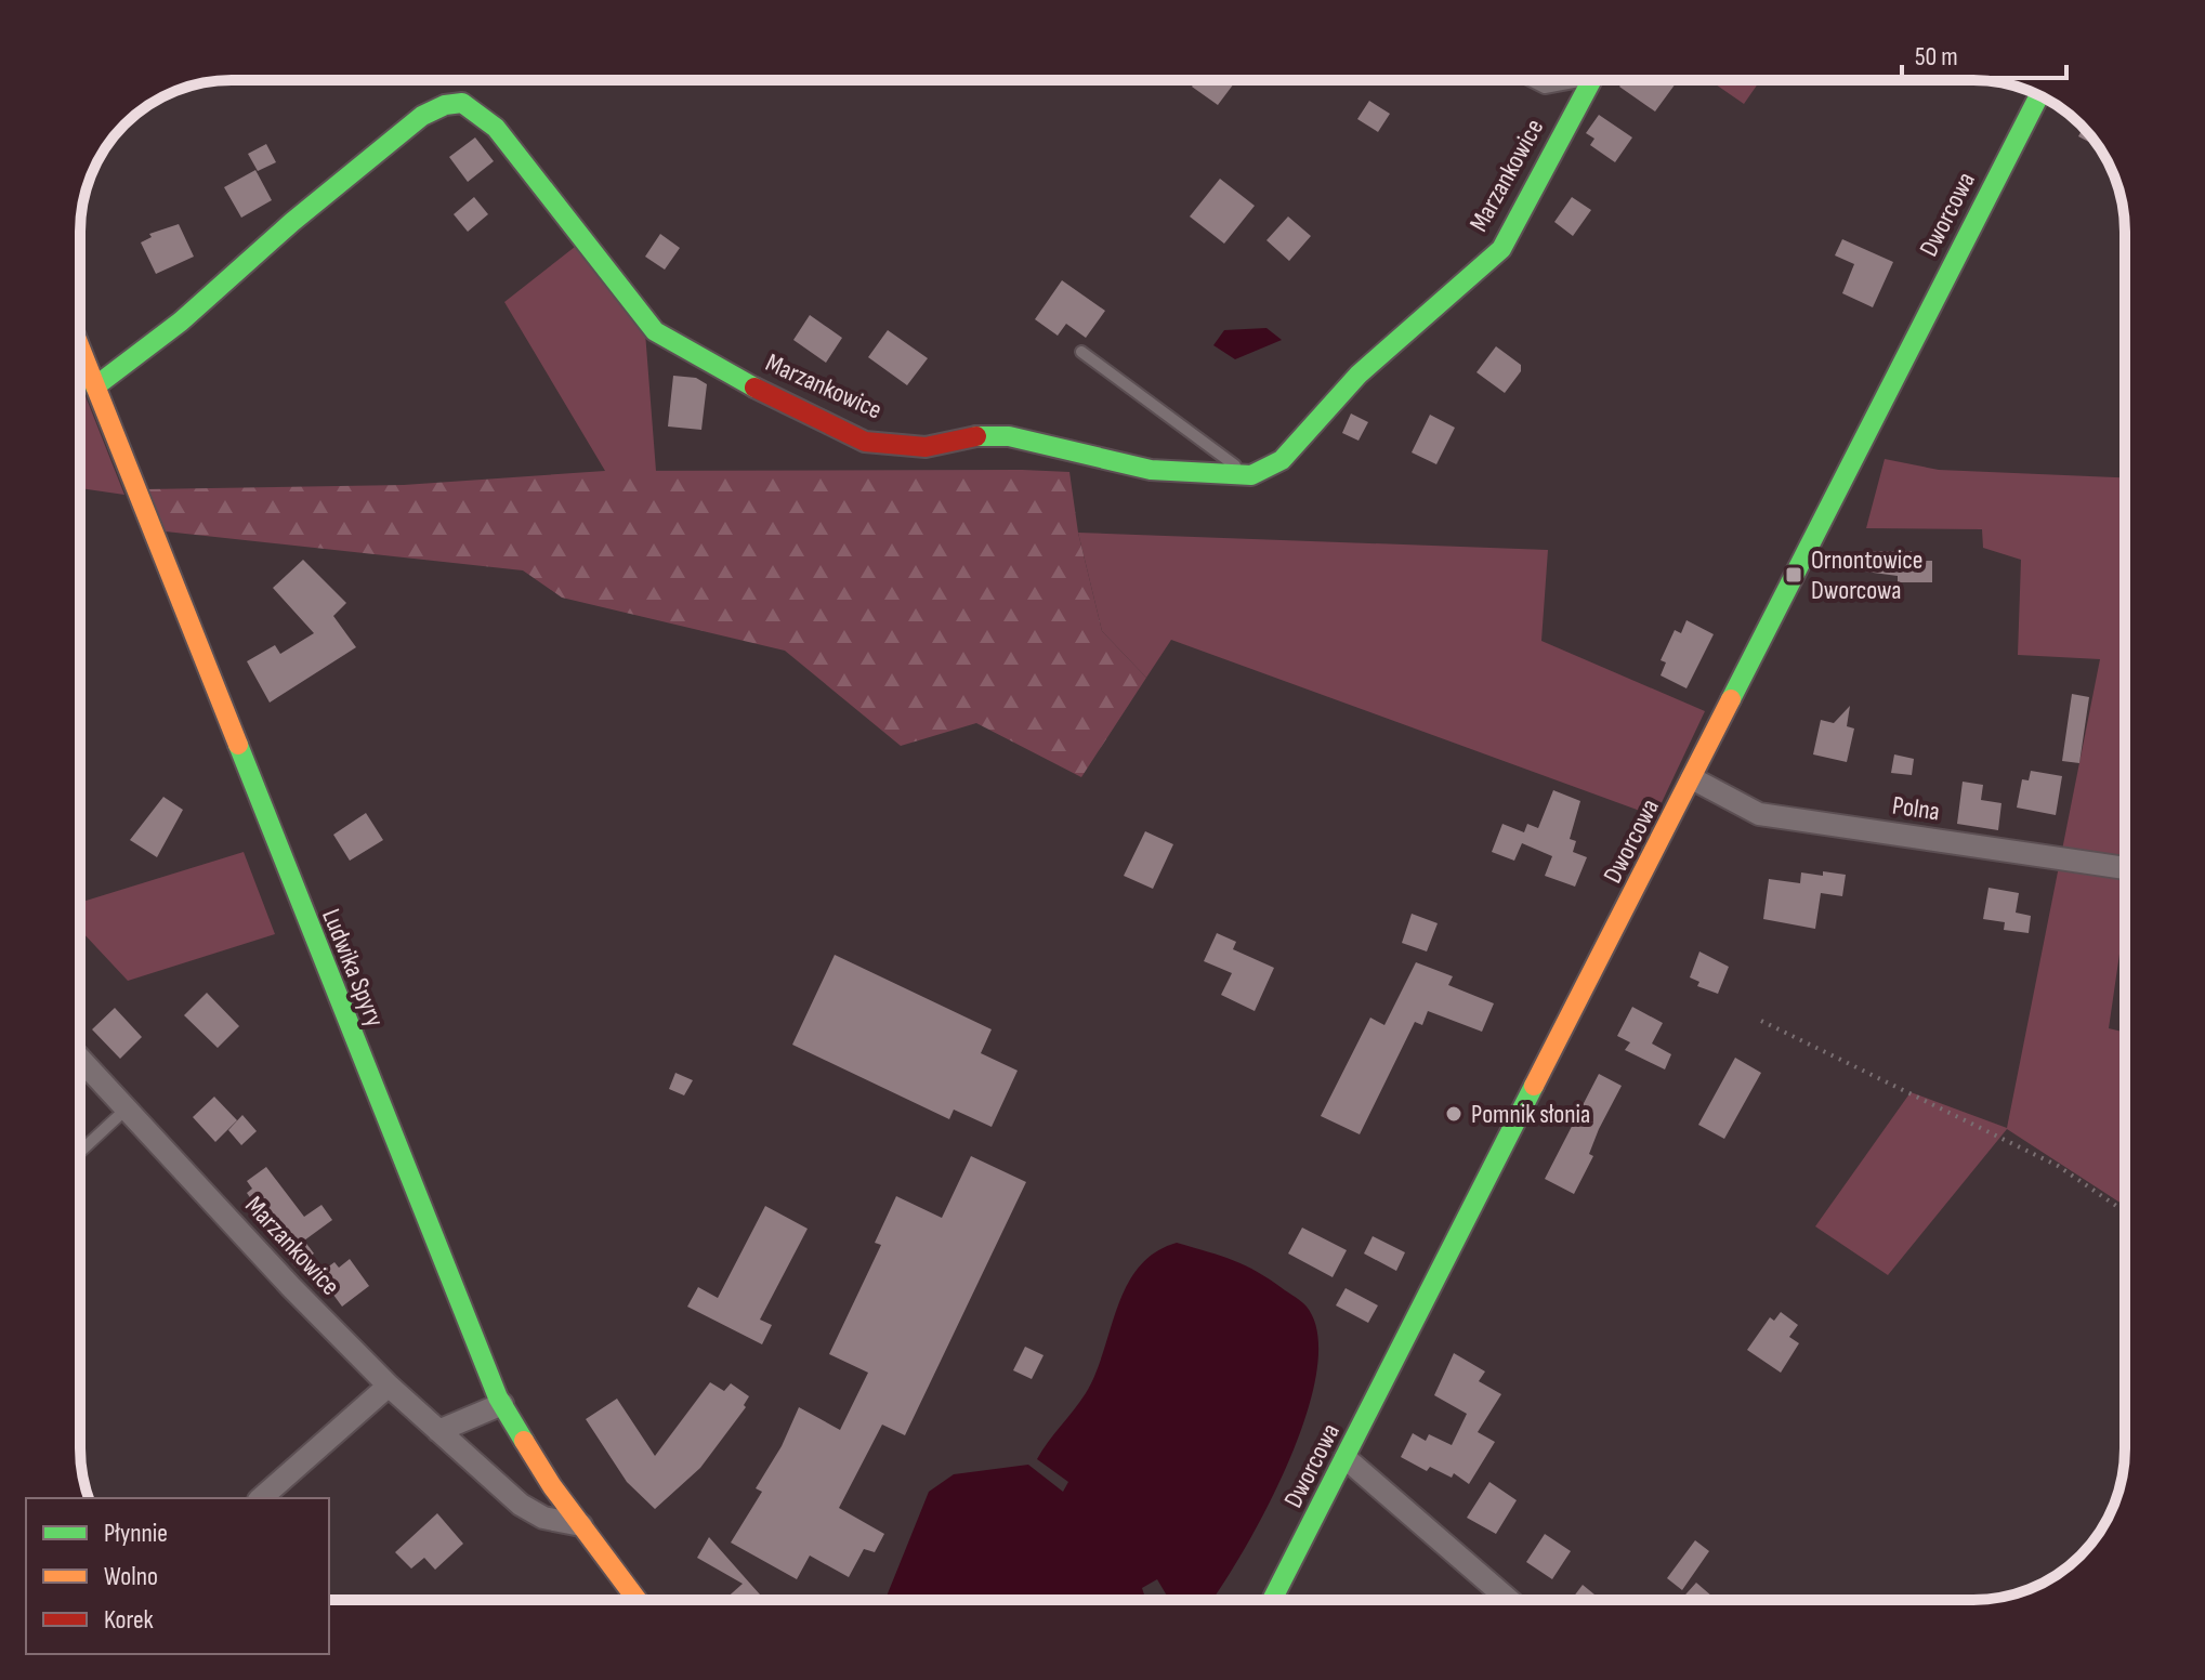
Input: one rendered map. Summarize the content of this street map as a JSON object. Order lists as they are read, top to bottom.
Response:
{
  "streets": {
    "street": [
      "Marzankowice",
      "Dworcowa",
      "Polna",
      "Ludwika Spyry"
    ]
  },
  "crossings": [
    ["Marzankowice", "Ludwika Spyry"],
    ["Dworcowa", "Polna"]
  ],
  "places": {
    "transit": ["Ornontowice Dworcowa"],
    "other": ["Pomnik słonia"]
  },
  "legend": ["Płynnie", "Wolno", "Korek"],
  "scale_bar": "50 m"
}
